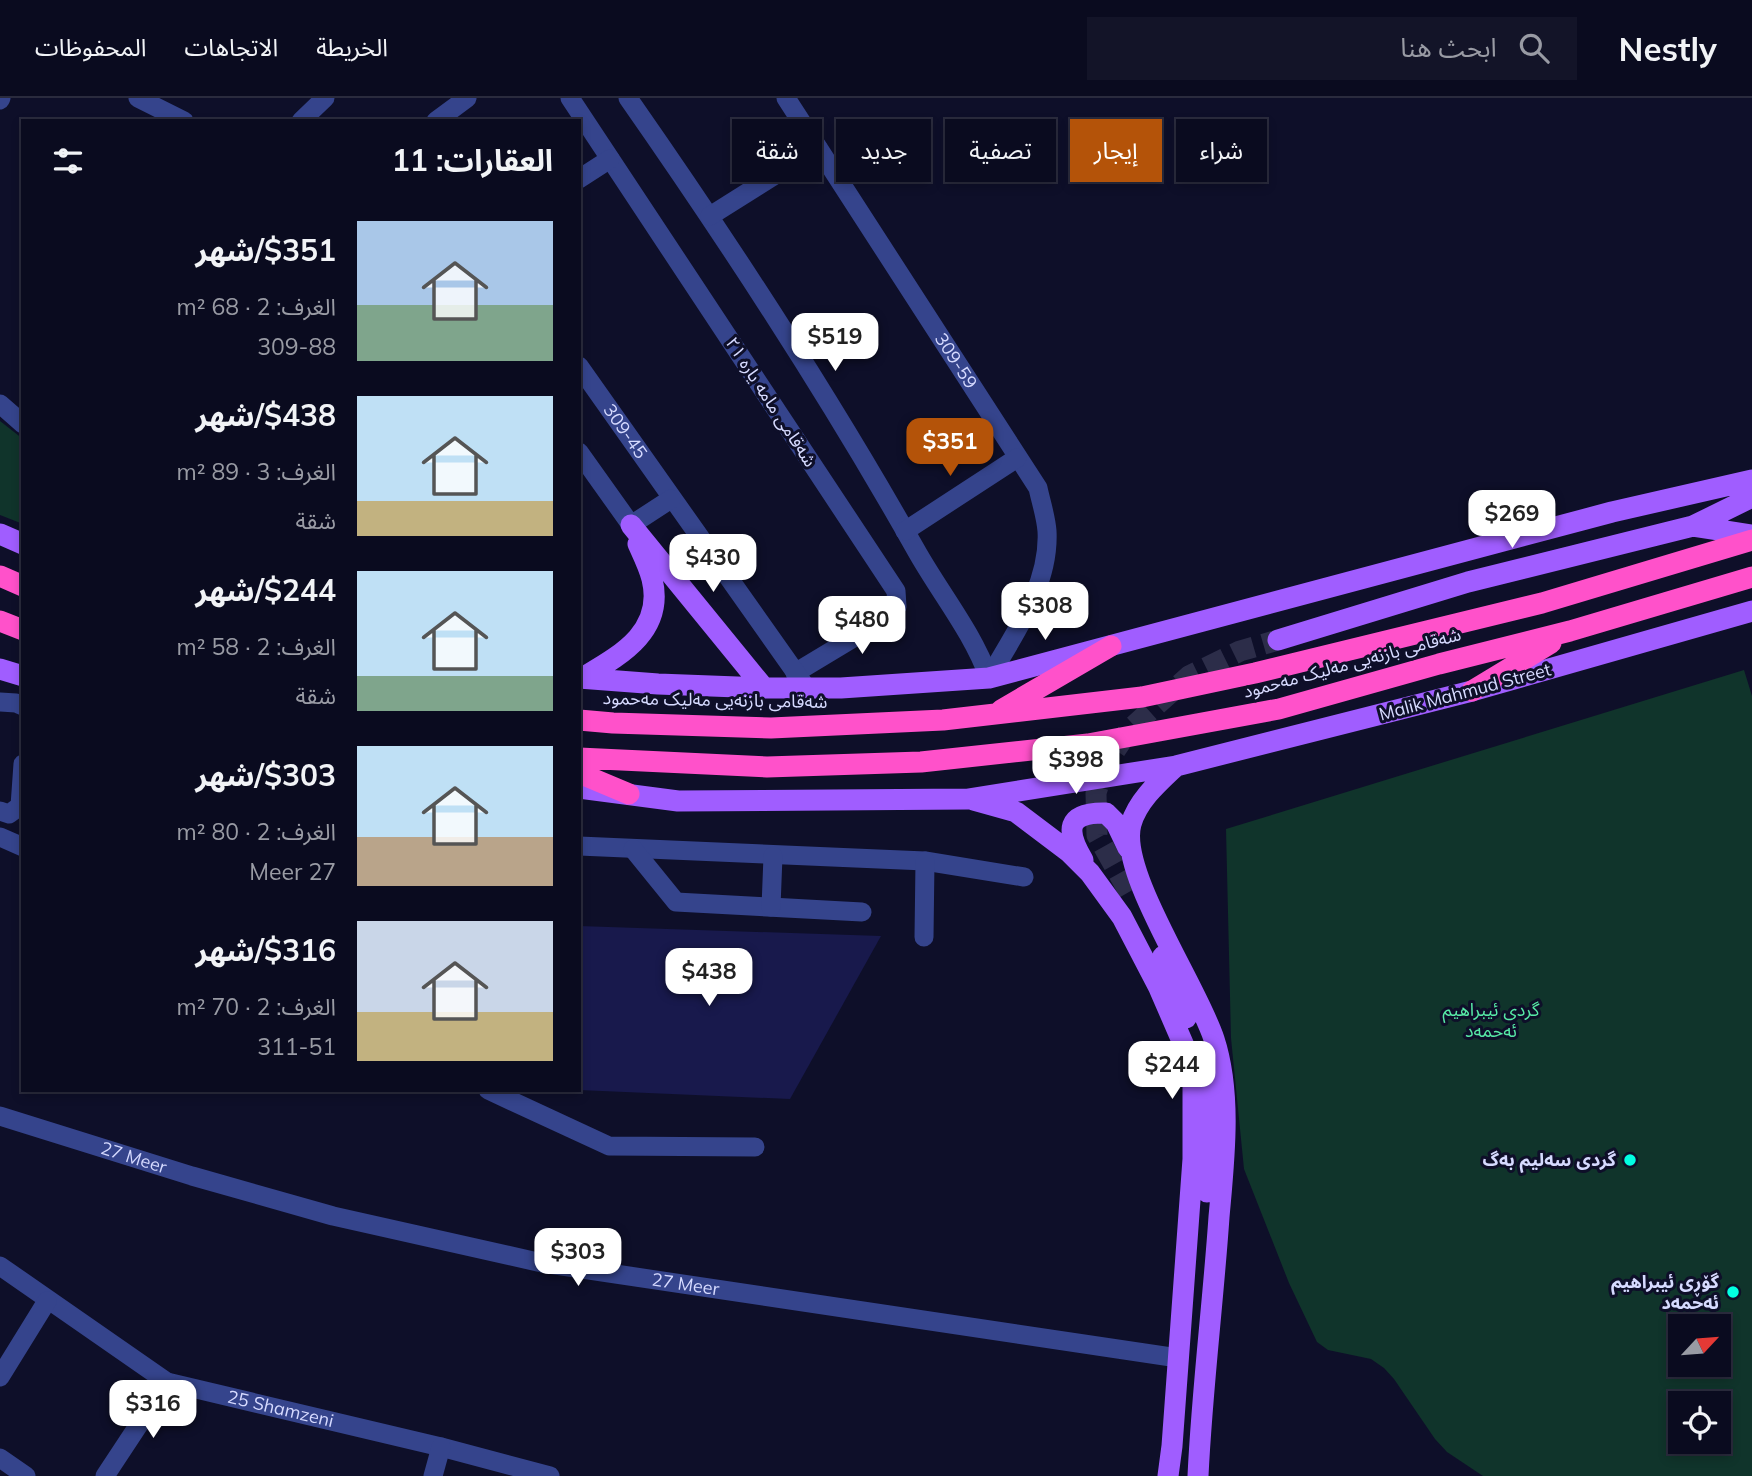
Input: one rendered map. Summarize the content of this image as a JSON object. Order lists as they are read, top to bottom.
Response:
{
  "streets": {
    "highway": ["شەقامی بازنەیی مەلیک مەحمود"],
    "main road": ["Malik Mahmud Street"],
    "street": [
      "309-59",
      "شەقامی مامە یارە ٢١",
      "309-45",
      "27 Meer",
      "25 Shamzeni"
    ]
  },
  "crossings": [
    ["شەقامی مامە یارە ٢١", "309-45"]
  ],
  "parks": ["گردی ئیبراھیم ئەحمەد"],
  "places": ["گردی سەلیم بەگ", "گۆڕی ئیبراھیم ئەحمەد"],
  "north": "top right",
  "page": {
    "header": "Nestly",
    "search": "ابحث هنا",
    "nav": ["الخريطة", "الاتجاهات", "المحفوظات"],
    "chip": [
      "شراء",
      "إيجار",
      "تصفية",
      "جديد",
      "شقة"
    ],
    "heading": "العقارات: 11",
    "list": [
      {
        "name": "$351/شهر",
        "note": "الغرف: 2 · 68 m² · 309-88"
      },
      {
        "name": "$438/شهر",
        "note": "الغرف: 3 · 89 m² · شقة"
      },
      {
        "name": "$244/شهر",
        "note": "الغرف: 2 · 58 m² · شقة"
      },
      {
        "name": "$303/شهر",
        "note": "الغرف: 2 · 80 m² · 27 Meer"
      },
      {
        "name": "$316/شهر",
        "note": "الغرف: 2 · 70 m² · 311-51"
      }
    ],
    "price": [
      "$519",
      "$351",
      "$269",
      "$430",
      "$308",
      "$480",
      "$398",
      "$438",
      "$244",
      "$303",
      "$316"
    ]
  }
}
